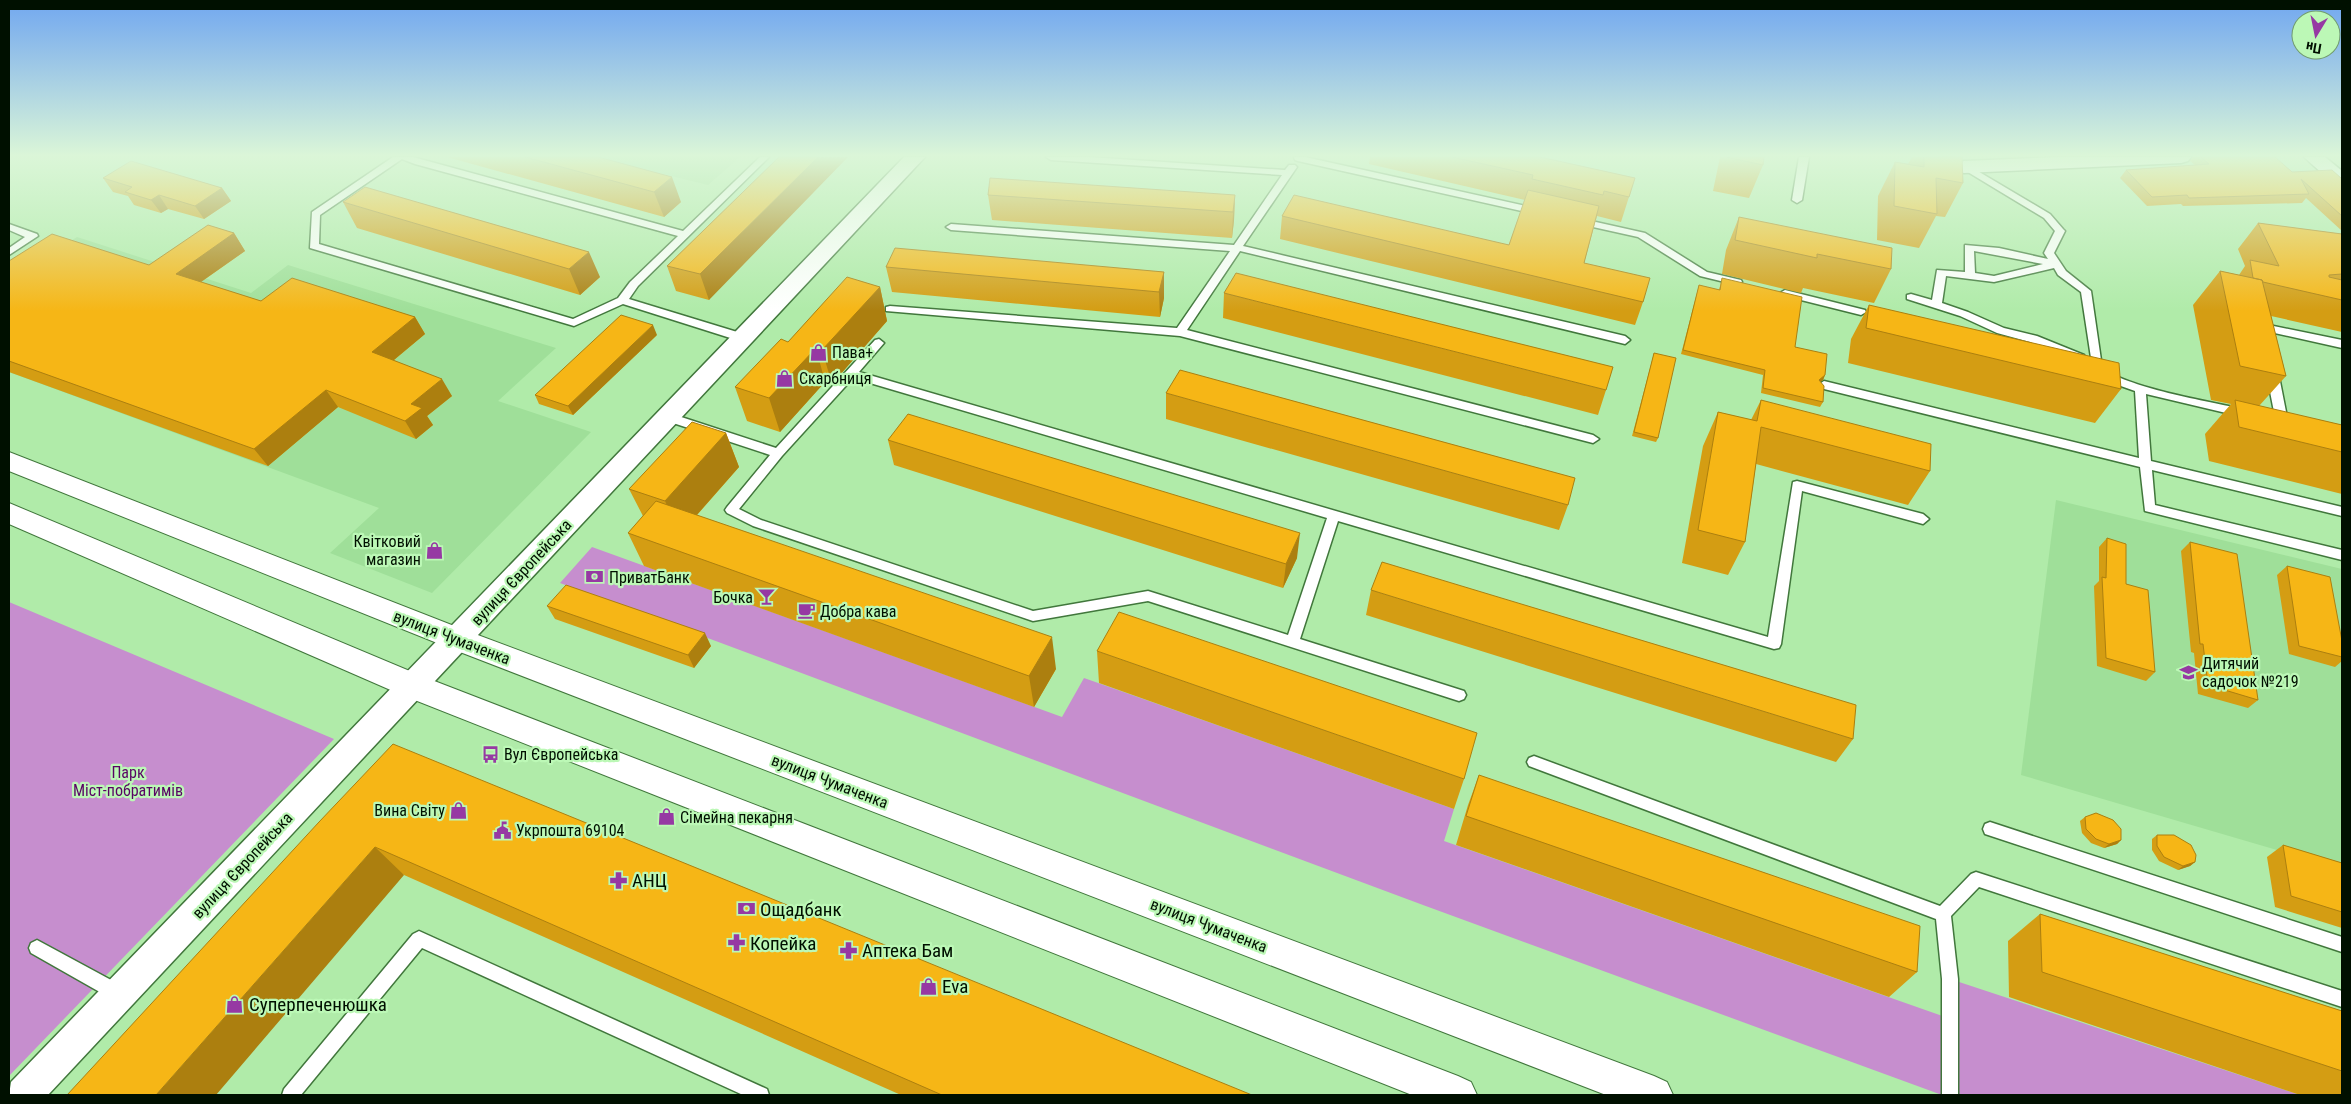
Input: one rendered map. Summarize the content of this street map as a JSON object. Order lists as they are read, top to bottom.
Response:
{
  "streets": {
    "street": ["вулиця Європейська", "вулиця Чумаченка"]
  },
  "crossings": [
    ["вулиця Європейська", "вулиця Чумаченка"]
  ],
  "parks": ["Парк Міст-побратимів"],
  "places": {
    "shop": [
      "Пава+",
      "Скарбниця",
      "Квітковий магазин",
      "Вина Світу",
      "Сімейна пекарня",
      "Eva",
      "Суперпеченюшка"
    ],
    "bank": ["ПриватБанк", "Ощадбанк"],
    "bar": ["Бочка"],
    "cafe": ["Добра кава"],
    "school or university": ["Дитячий садочок №219"],
    "bus stop": ["Вул Європейська"],
    "public building": ["Укрпошта 69104"],
    "pharmacy": ["АНЦ", "Копейка", "Аптека Бам"]
  },
  "north": "bottom"
}
